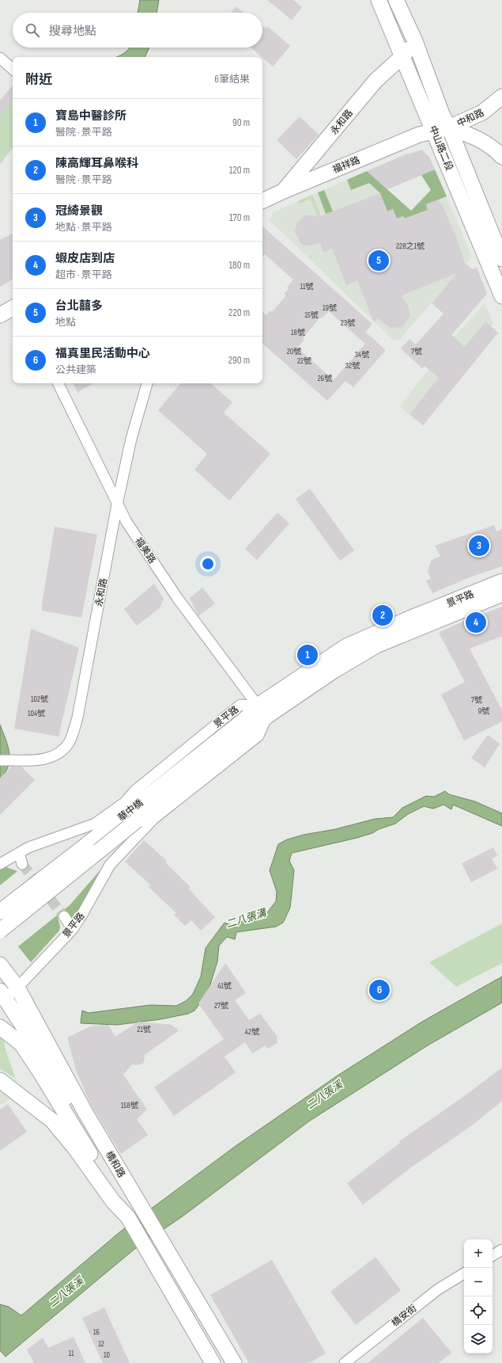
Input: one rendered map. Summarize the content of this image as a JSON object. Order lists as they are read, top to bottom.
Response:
{
  "streets": {
    "street": [
      "中和路",
      "永和路",
      "中山路二段",
      "福祥路",
      "福美路",
      "景平路",
      "華中橋",
      "橋和路",
      "橋安街"
    ]
  },
  "crossings": [
    ["中和路", "中山路二段"],
    ["中和路", "福祥路"],
    ["永和路", "中山路二段"],
    ["永和路", "福祥路"],
    ["永和路", "福美路"],
    ["中山路二段", "福祥路"],
    ["福美路", "景平路"],
    ["福美路", "華中橋"],
    ["景平路", "華中橋"],
    ["景平路", "橋和路"]
  ],
  "water": ["二八張溝", "二八張溪"],
  "house_numbers": [
    "228之1號",
    "11號",
    "19號",
    "15號",
    "23號",
    "18號",
    "20號",
    "7號",
    "34號",
    "22號",
    "32號",
    "26號",
    "102號",
    "7號",
    "9號",
    "104號",
    "41號",
    "27號",
    "21號",
    "42號",
    "158號",
    "16",
    "12",
    "11",
    "10"
  ],
  "page": {
    "search": "搜尋地點",
    "heading": ["附近", "6筆結果"],
    "list": [
      {
        "mark": "1",
        "name": "寶島中醫診所",
        "note": "醫院 · 景平路",
        "value": "90 m"
      },
      {
        "mark": "2",
        "name": "陳高輝耳鼻喉科",
        "note": "醫院 · 景平路",
        "value": "120 m"
      },
      {
        "mark": "3",
        "name": "冠綺景觀",
        "note": "地點 · 景平路",
        "value": "170 m"
      },
      {
        "mark": "4",
        "name": "蝦皮店到店",
        "note": "超市 · 景平路",
        "value": "180 m"
      },
      {
        "mark": "5",
        "name": "台北囍多",
        "note": "地點",
        "value": "220 m"
      },
      {
        "mark": "6",
        "name": "福真里民活動中心",
        "note": "公共建築",
        "value": "290 m"
      }
    ],
    "pins": [
      "5",
      "3",
      "2",
      "4",
      "1",
      "6"
    ],
    "map_buttons": ["+", "−"]
  }
}
